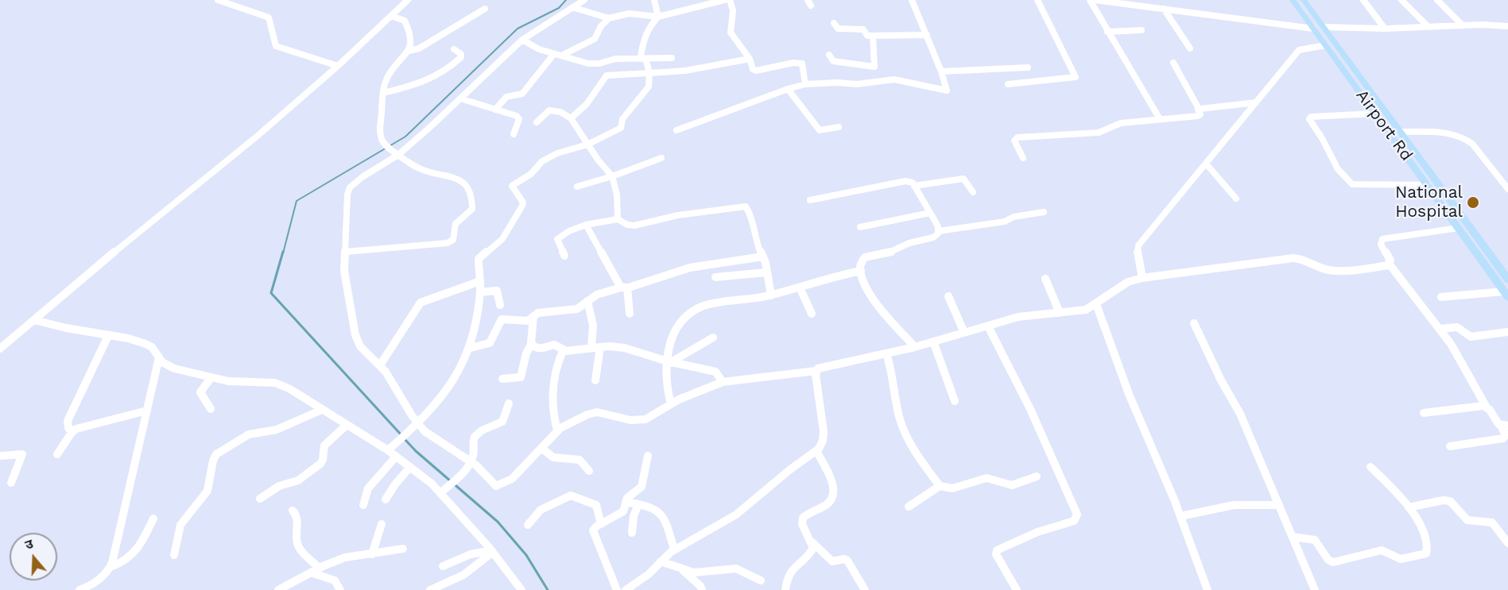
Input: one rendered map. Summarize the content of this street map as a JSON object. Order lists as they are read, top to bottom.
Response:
{
  "streets": {
    "main road": ["Airport Rd"]
  },
  "places": ["National Hospital"],
  "north": "top"
}
